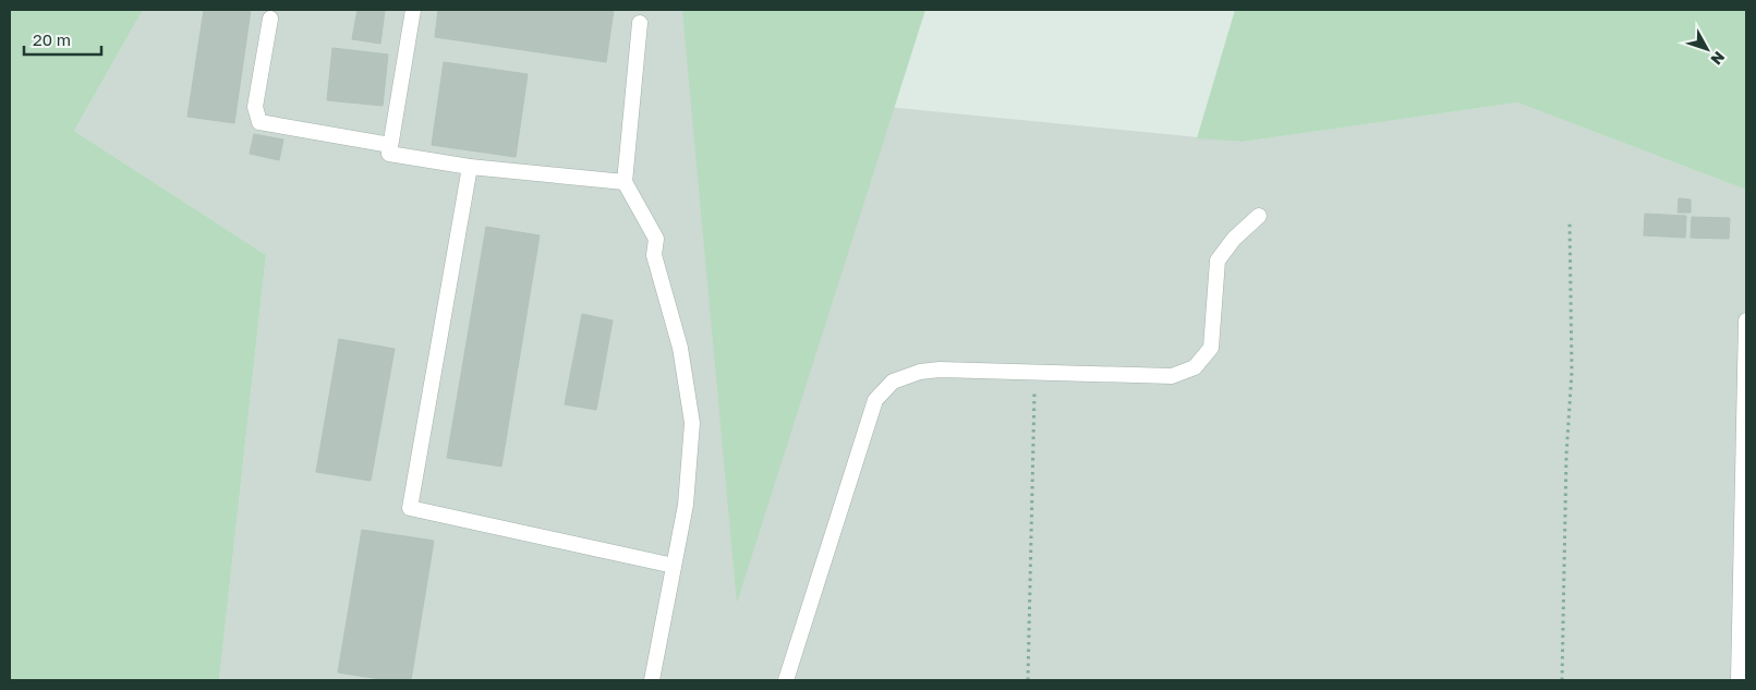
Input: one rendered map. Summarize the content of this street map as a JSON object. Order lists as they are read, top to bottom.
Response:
{
  "scale_bar": "20 m",
  "north": "bottom right"
}
